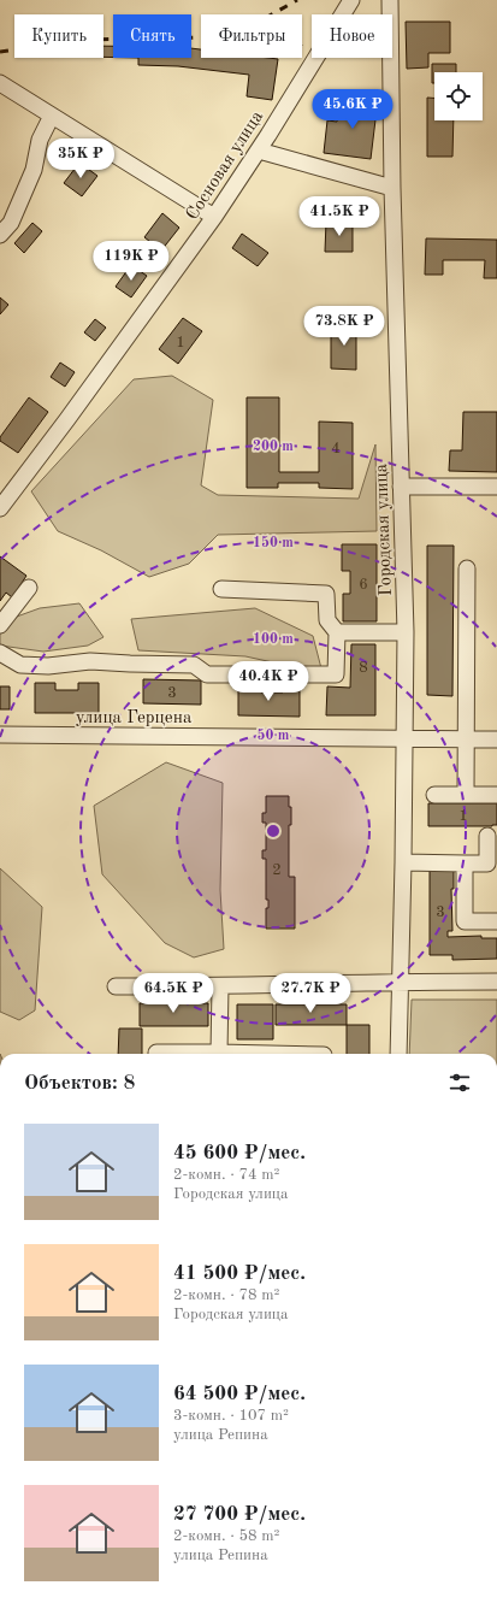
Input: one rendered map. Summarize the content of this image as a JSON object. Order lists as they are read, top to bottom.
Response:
{
  "streets": {
    "street": ["Сосновая улица", "Городская улица", "улица Герцена"]
  },
  "crossings": [
    ["Городская улица", "улица Герцена"]
  ],
  "house_numbers": [
    "1",
    "4",
    "6",
    "8",
    "3",
    "1",
    "2",
    "3"
  ],
  "page": {
    "chip": [
      "Купить",
      "Снять",
      "Фильтры",
      "Новое"
    ],
    "price": [
      "45.6K ₽",
      "35K ₽",
      "41.5K ₽",
      "119K ₽",
      "73.8K ₽",
      "40.4K ₽",
      "64.5K ₽",
      "27.7K ₽"
    ],
    "heading": "Объектов: 8",
    "list": [
      {
        "name": "45 600 ₽/мес.",
        "note": "2-комн. · 74 m² · Городская улица"
      },
      {
        "name": "41 500 ₽/мес.",
        "note": "2-комн. · 78 m² · Городская улица"
      },
      {
        "name": "64 500 ₽/мес.",
        "note": "3-комн. · 107 m² · улица Репина"
      },
      {
        "name": "27 700 ₽/мес.",
        "note": "2-комн. · 58 m² · улица Репина"
      }
    ]
  },
  "rings": [
    "200 m",
    "150 m",
    "100 m",
    "50 m"
  ]
}
